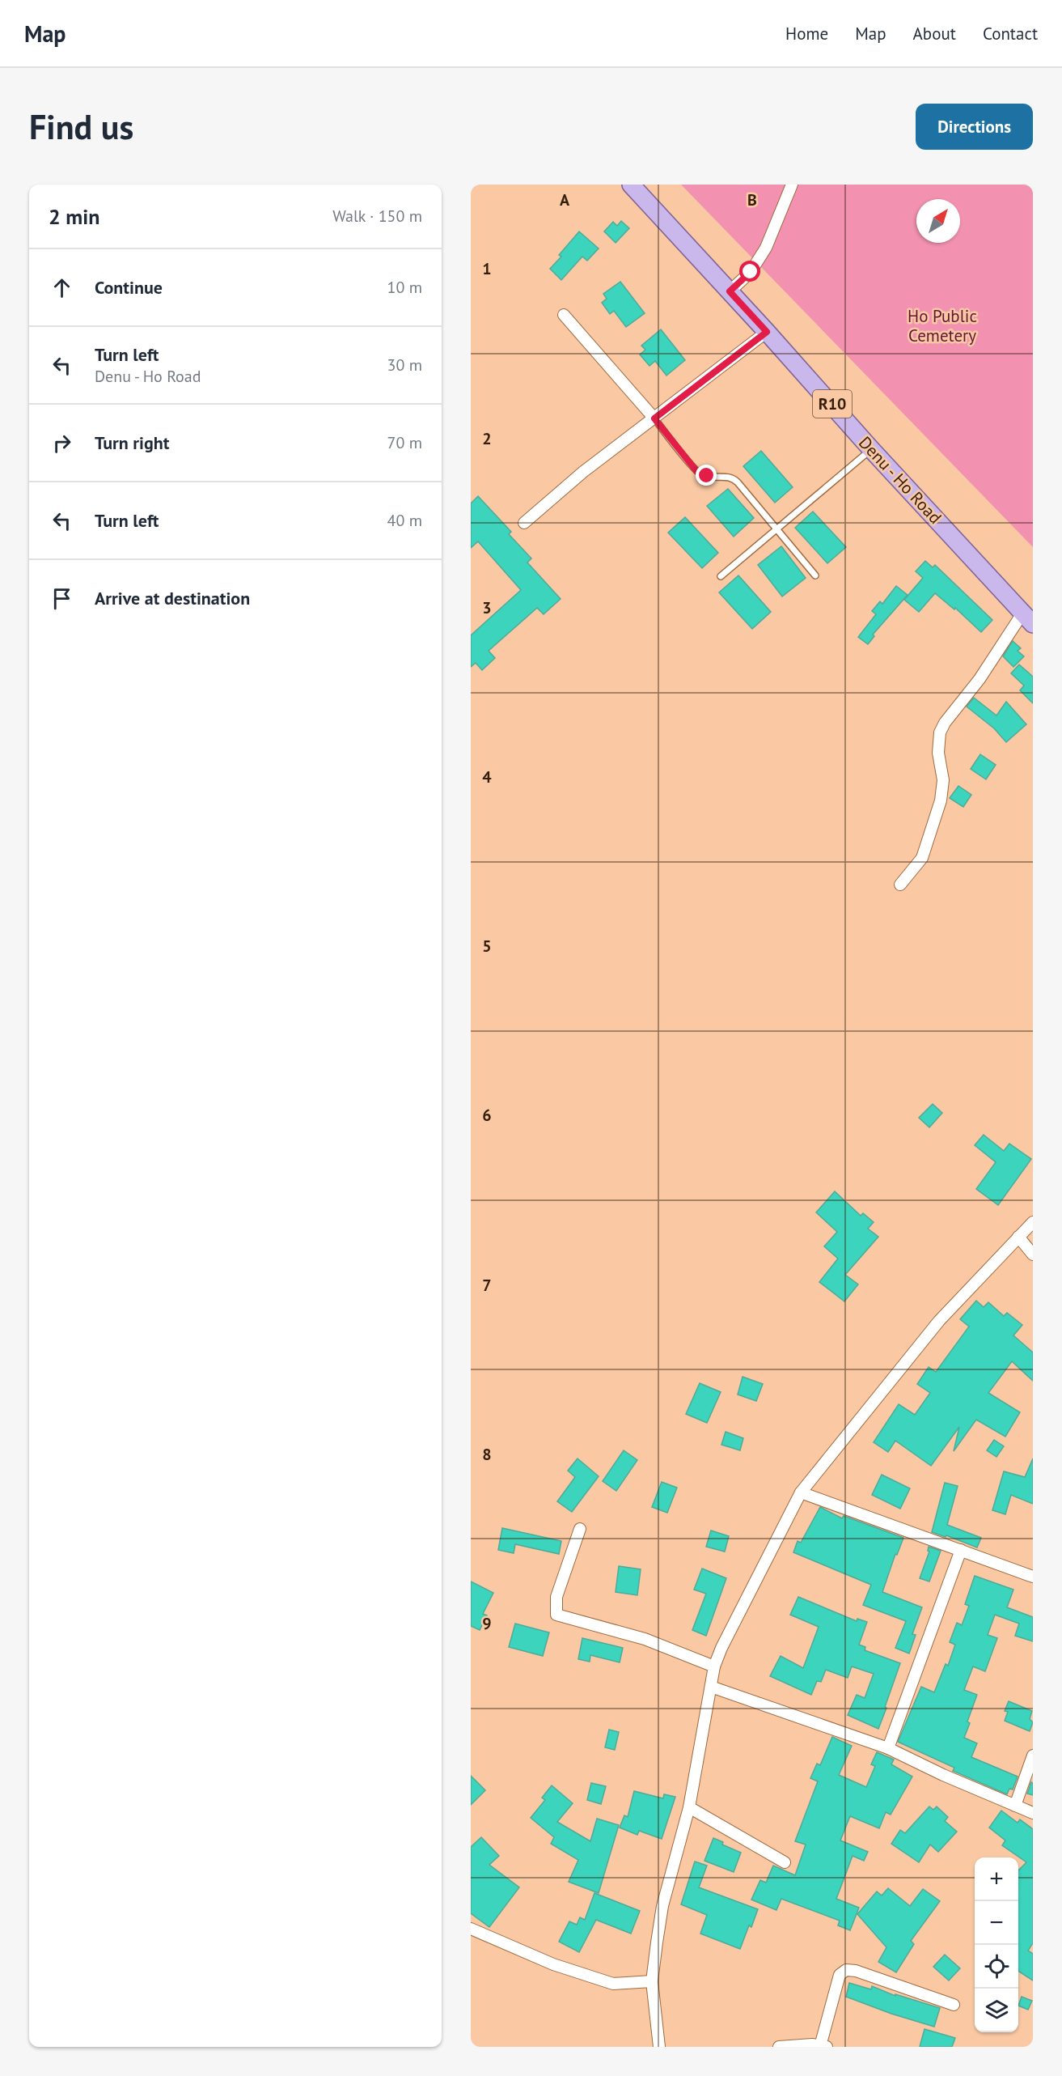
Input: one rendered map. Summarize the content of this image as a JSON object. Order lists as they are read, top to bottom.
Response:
{
  "streets": {
    "main road": ["R10", "Denu - Ho Road"]
  },
  "parks": ["Ho Public Cemetery"],
  "north": "top right",
  "page": {
    "header": "Map",
    "nav": [
      "Home",
      "Map",
      "About",
      "Contact"
    ],
    "buttons": "Directions",
    "title": "Find us",
    "heading": ["2 min", "Walk · 150 m"],
    "list": [
      ["Continue", "10 m"],
      ["Turn left", "Denu - Ho Road", "30 m"],
      ["Turn right", "70 m"],
      ["Turn left", "40 m"],
      "Arrive at destination"
    ],
    "map_buttons": ["+", "−"]
  },
  "grid": {
    "columns": ["A", "B"],
    "rows": [
      "1",
      "2",
      "3",
      "4",
      "5",
      "6",
      "7",
      "8",
      "9"
    ]
  }
}
